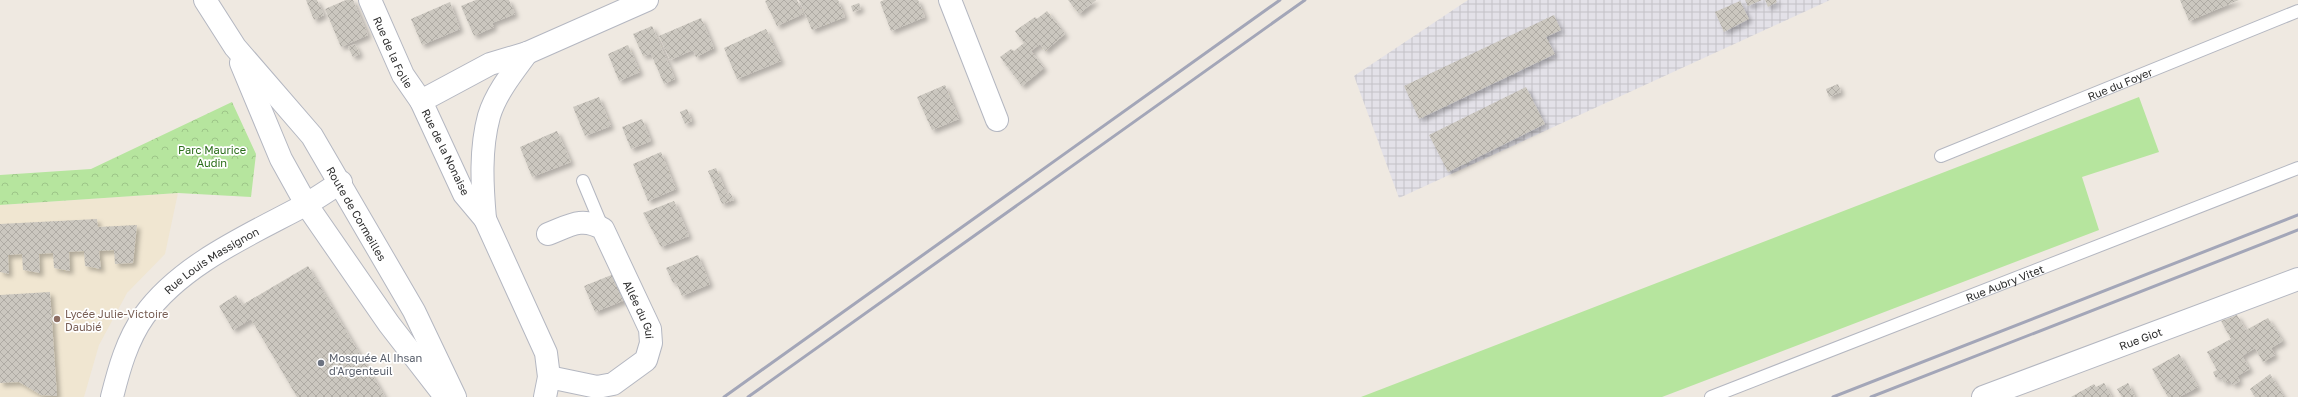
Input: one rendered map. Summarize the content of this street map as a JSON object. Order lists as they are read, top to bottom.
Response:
{
  "streets": {
    "main road": [
      "Rue de la Folie",
      "Rue de la Nonaise",
      "Route de Cormeilles",
      "Rue Louis Massignon",
      "Allée du Gui",
      "Rue Giot"
    ],
    "lane": ["Rue du Foyer", "Rue Aubry Vitet"]
  },
  "crossings": [
    ["Rue de la Folie", "Rue de la Nonaise"],
    ["Rue de la Nonaise", "Allée du Gui"],
    ["Route de Cormeilles", "Rue Louis Massignon"]
  ],
  "parks": ["Parc Maurice Audin"],
  "places": ["Lycée Julie-Victoire Daubié", "Mosquée Al Ihsan d'Argenteuil"]
}
